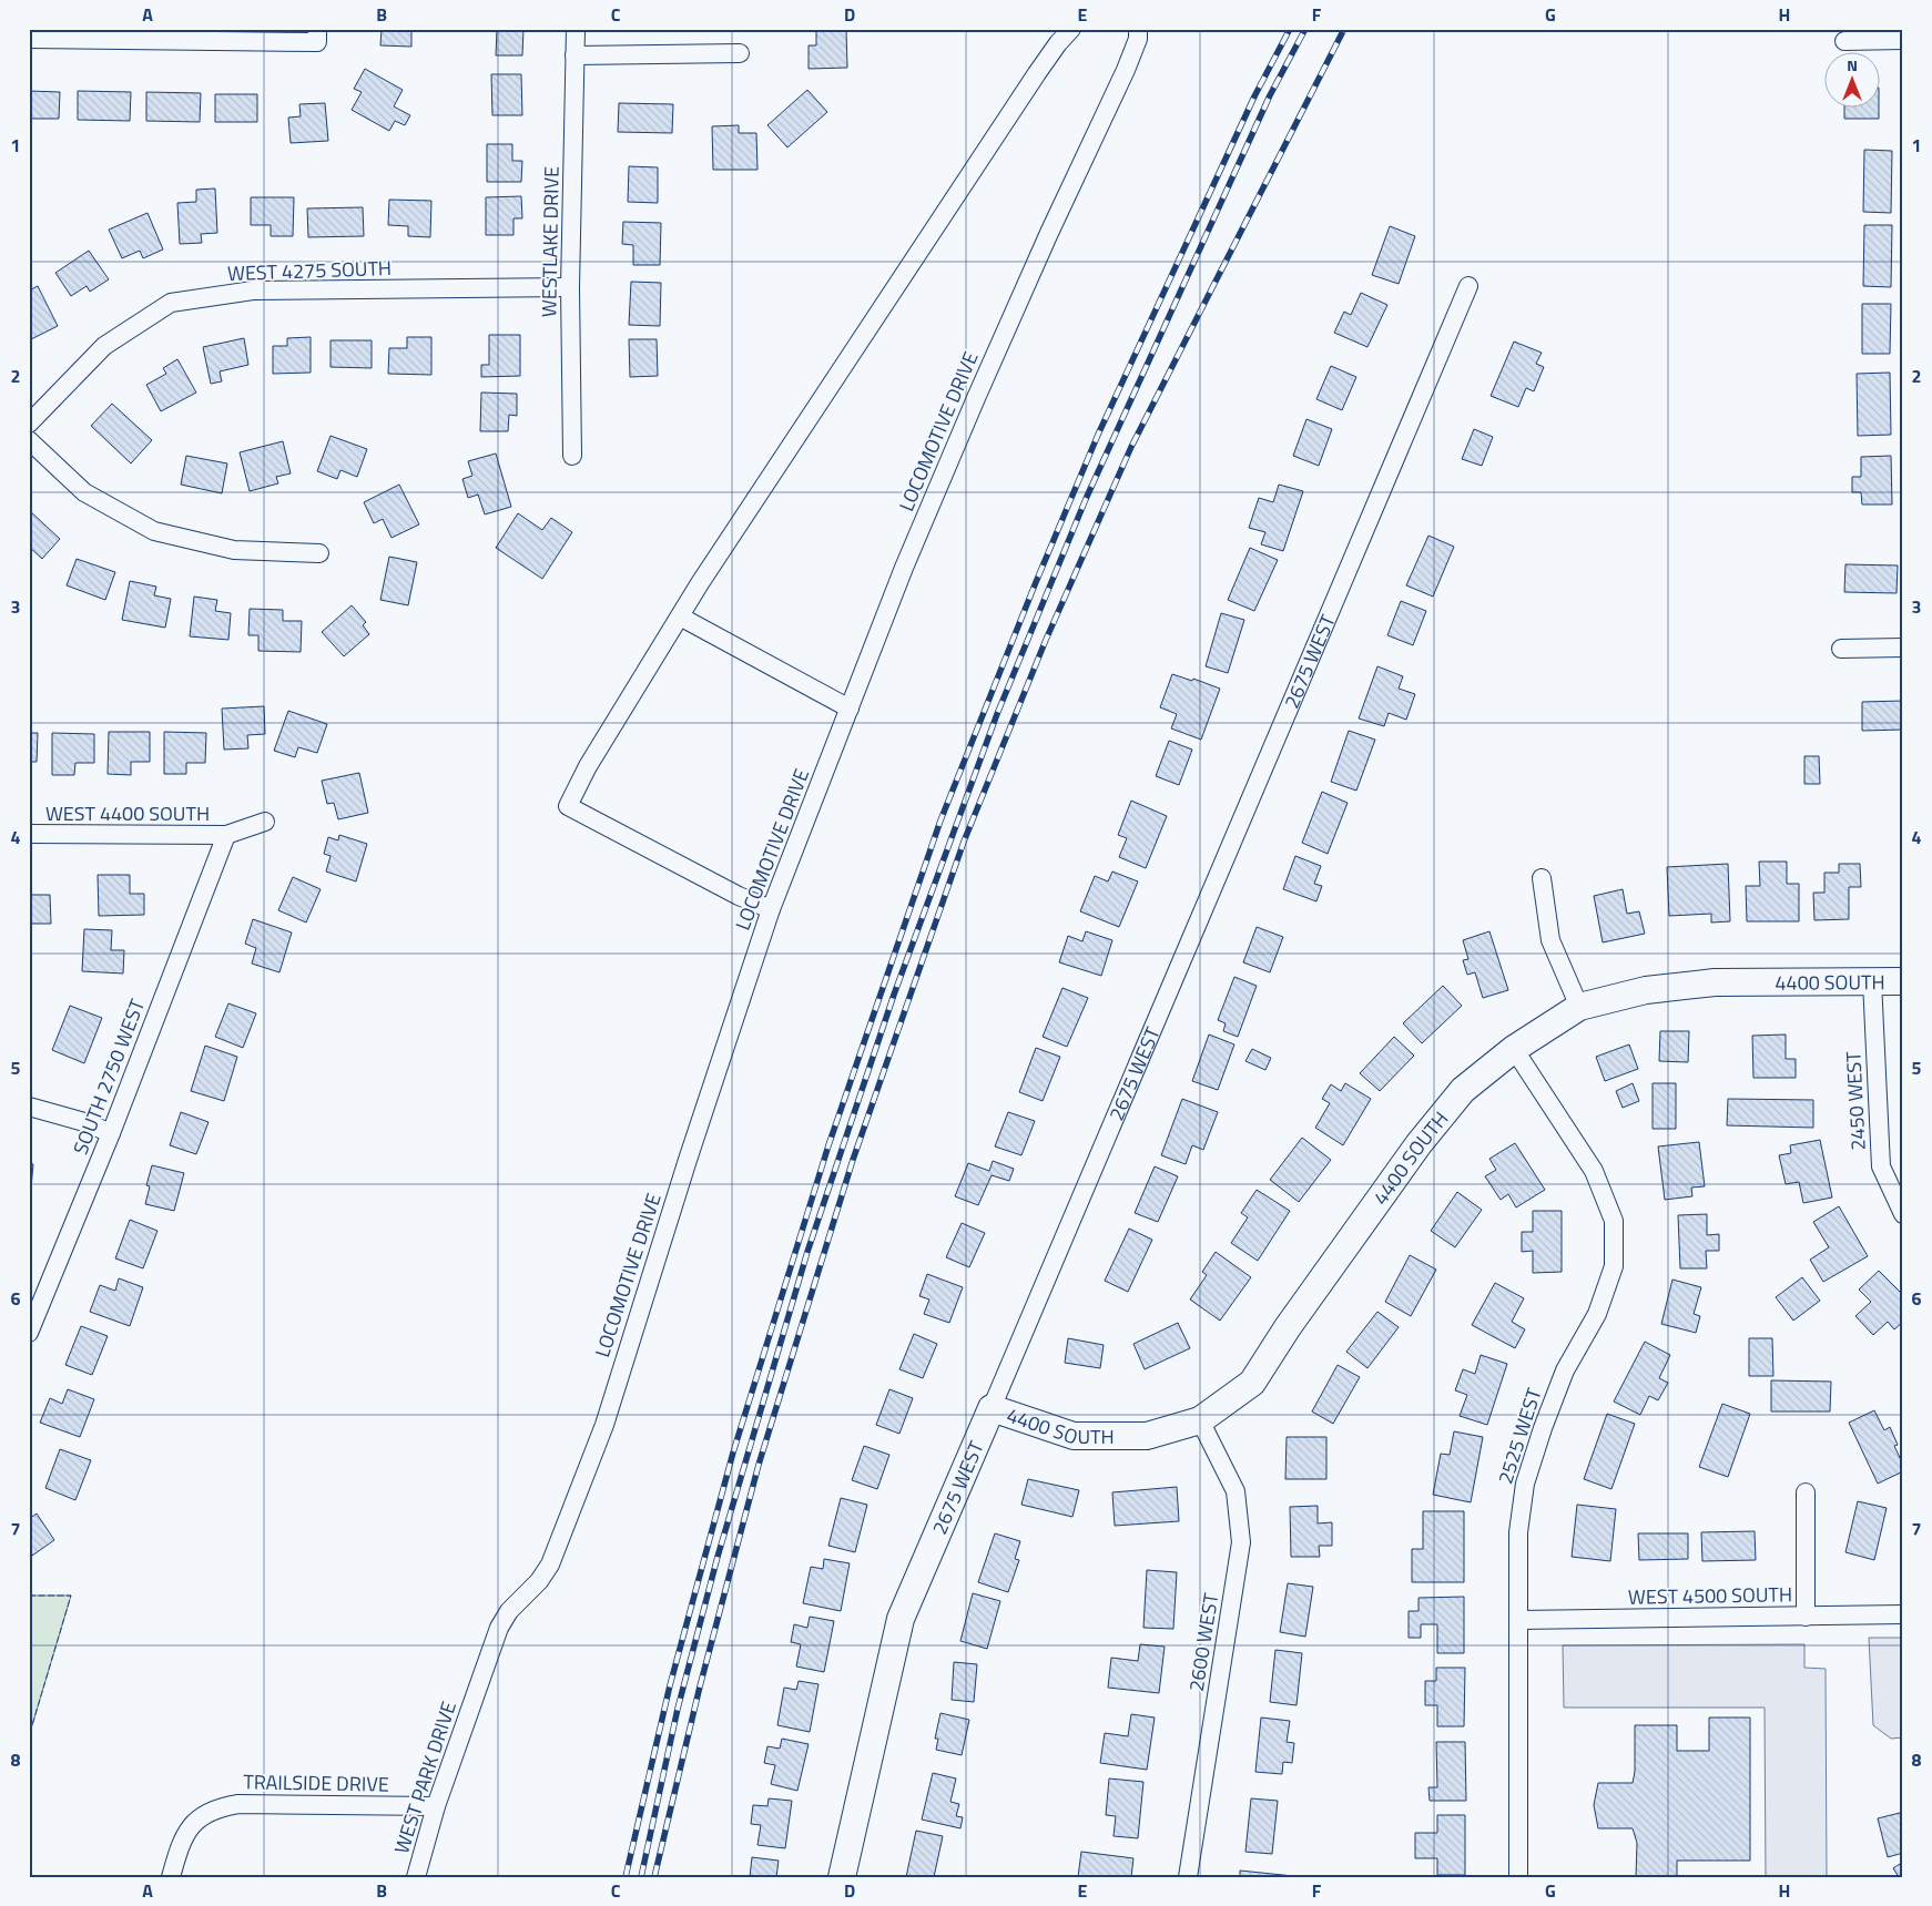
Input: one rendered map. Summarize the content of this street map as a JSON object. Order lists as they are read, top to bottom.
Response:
{
  "streets": {
    "street": [
      "WESTLAKE DRIVE",
      "WEST 4275 SOUTH",
      "LOCOMOTIVE DRIVE",
      "2675 WEST",
      "WEST 4400 SOUTH",
      "4400 SOUTH",
      "SOUTH 2750 WEST",
      "2450 WEST",
      "2525 WEST",
      "WEST 4500 SOUTH",
      "2600 WEST",
      "WEST PARK DRIVE",
      "TRAILSIDE DRIVE"
    ]
  },
  "crossings": [
    ["WESTLAKE DRIVE", "WEST 4275 SOUTH"],
    ["LOCOMOTIVE DRIVE", "WEST PARK DRIVE"],
    ["2675 WEST", "4400 SOUTH"],
    ["WEST 4400 SOUTH", "SOUTH 2750 WEST"],
    ["4400 SOUTH", "2450 WEST"],
    ["4400 SOUTH", "2525 WEST"],
    ["4400 SOUTH", "2600 WEST"],
    ["2525 WEST", "WEST 4500 SOUTH"],
    ["WEST PARK DRIVE", "TRAILSIDE DRIVE"]
  ],
  "north": "top",
  "grid": {
    "columns": [
      "A",
      "B",
      "C",
      "D",
      "E",
      "F",
      "G",
      "H"
    ],
    "rows": [
      "1",
      "2",
      "3",
      "4",
      "5",
      "6",
      "7",
      "8"
    ]
  }
}
